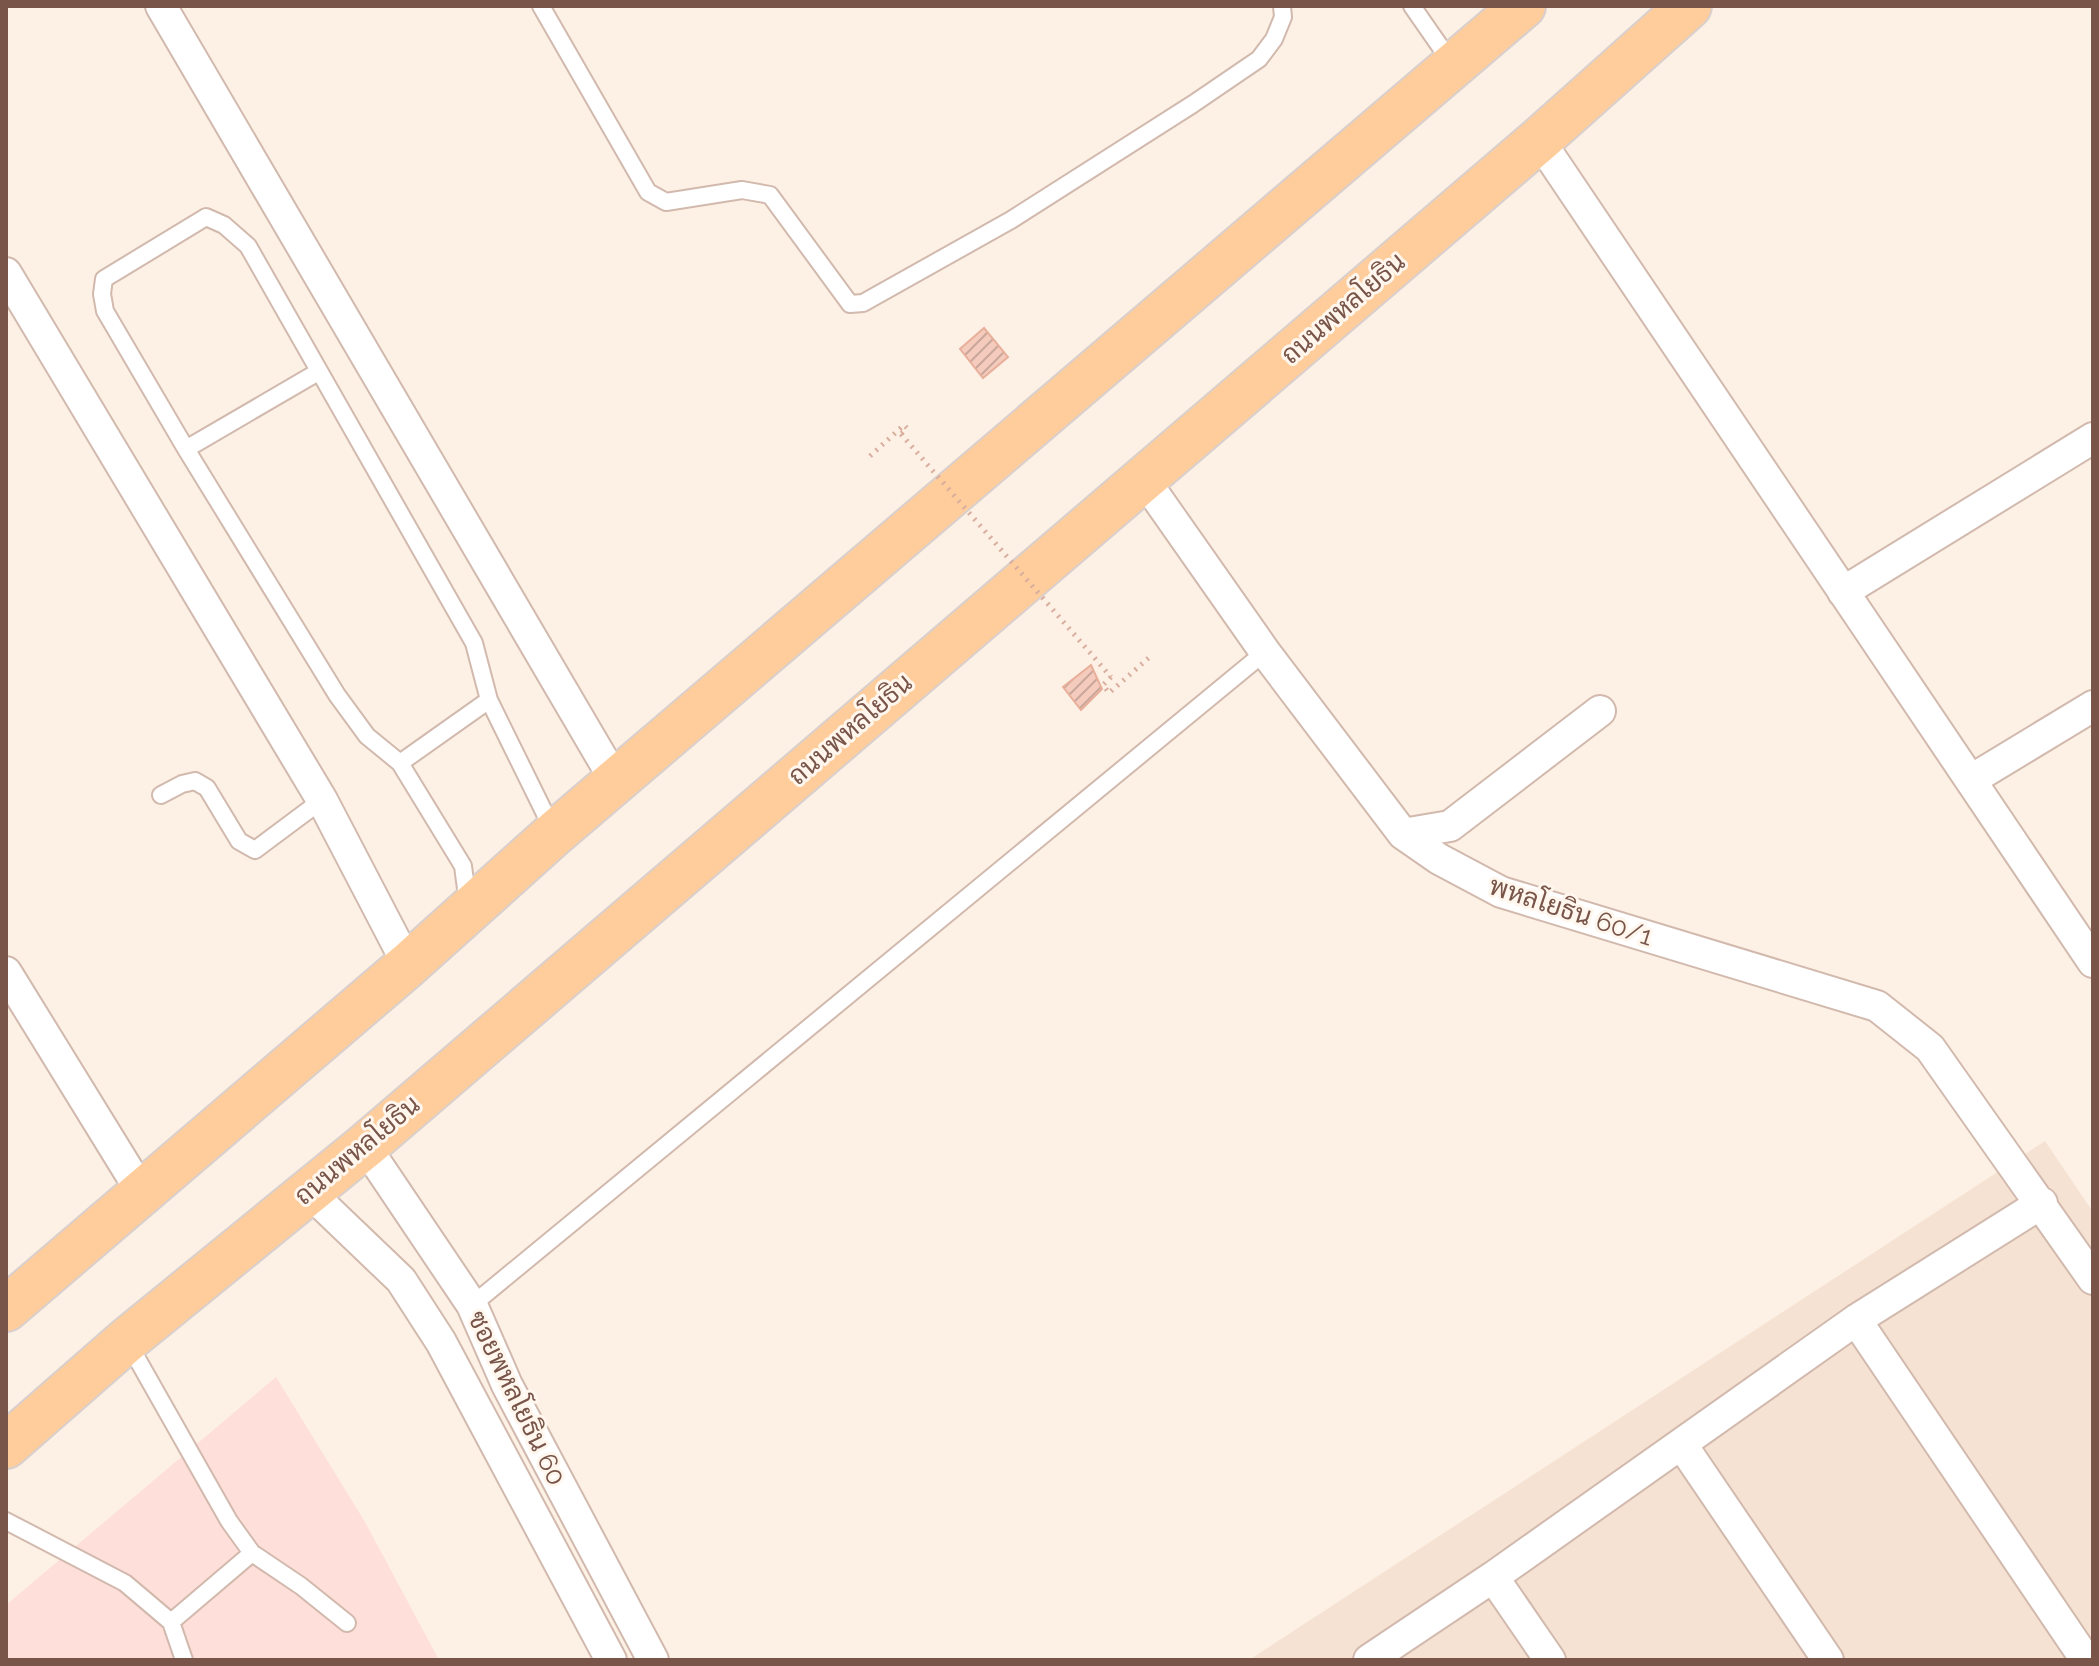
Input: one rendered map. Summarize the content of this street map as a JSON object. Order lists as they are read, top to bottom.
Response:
{
  "streets": {
    "main road": ["ถนนพหลโยธิน"],
    "street": ["พหลโยธิน 60/1", "ซอยพหลโยธิน 60"]
  },
  "crossings": [
    ["ถนนพหลโยธิน", "พหลโยธิน 60/1"],
    ["ถนนพหลโยธิน", "ซอยพหลโยธิน 60"]
  ]
}
